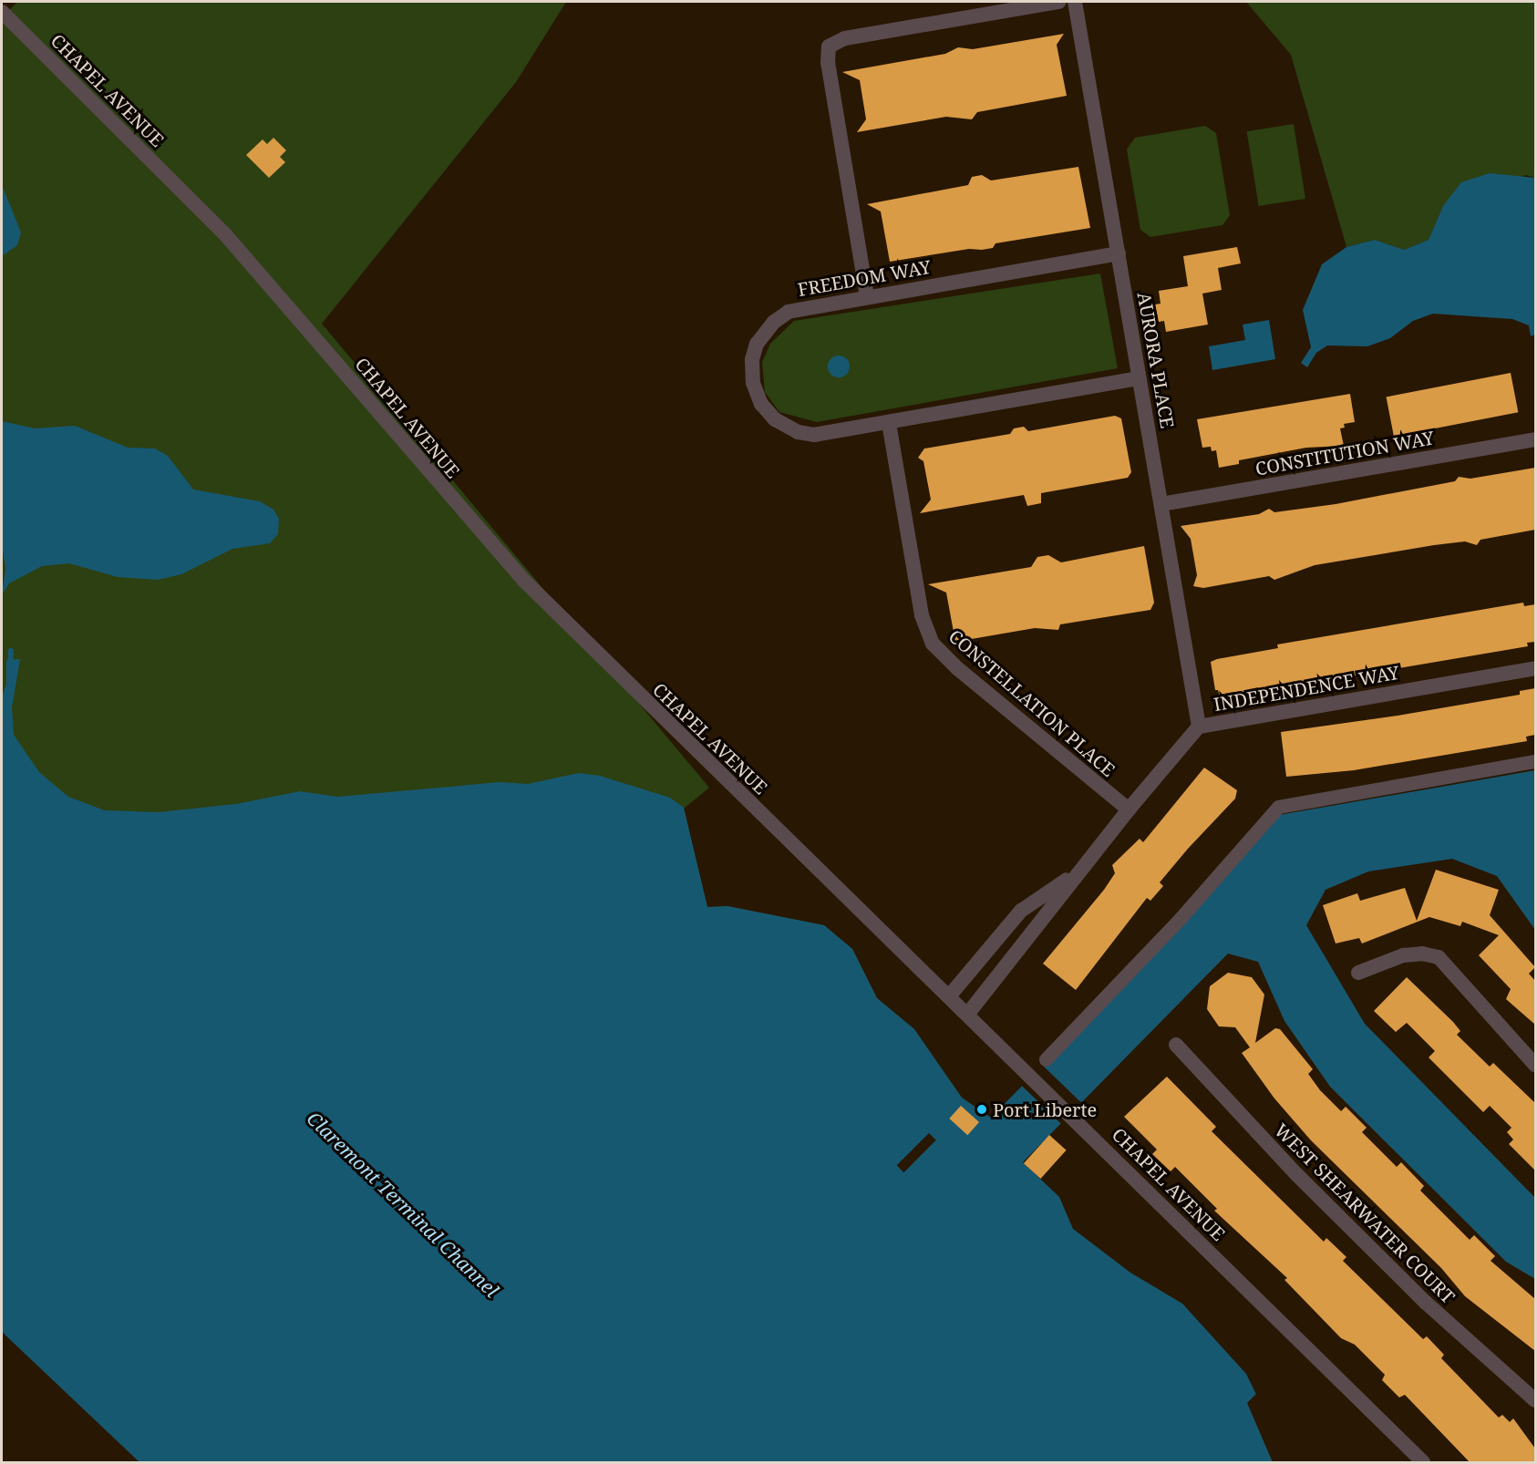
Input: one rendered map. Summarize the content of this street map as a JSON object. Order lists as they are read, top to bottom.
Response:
{
  "streets": {
    "street": [
      "CHAPEL AVENUE",
      "FREEDOM WAY",
      "AURORA PLACE",
      "CONSTITUTION WAY",
      "INDEPENDENCE WAY",
      "CONSTELLATION PLACE",
      "WEST SHEARWATER COURT"
    ]
  },
  "crossings": [
    ["CHAPEL AVENUE", "INDEPENDENCE WAY"],
    ["FREEDOM WAY", "AURORA PLACE"],
    ["FREEDOM WAY", "CONSTELLATION PLACE"],
    ["AURORA PLACE", "CONSTITUTION WAY"],
    ["AURORA PLACE", "INDEPENDENCE WAY"],
    ["INDEPENDENCE WAY", "CONSTELLATION PLACE"]
  ],
  "water": ["Claremont Terminal Channel"],
  "places": ["Port Liberte"]
}
